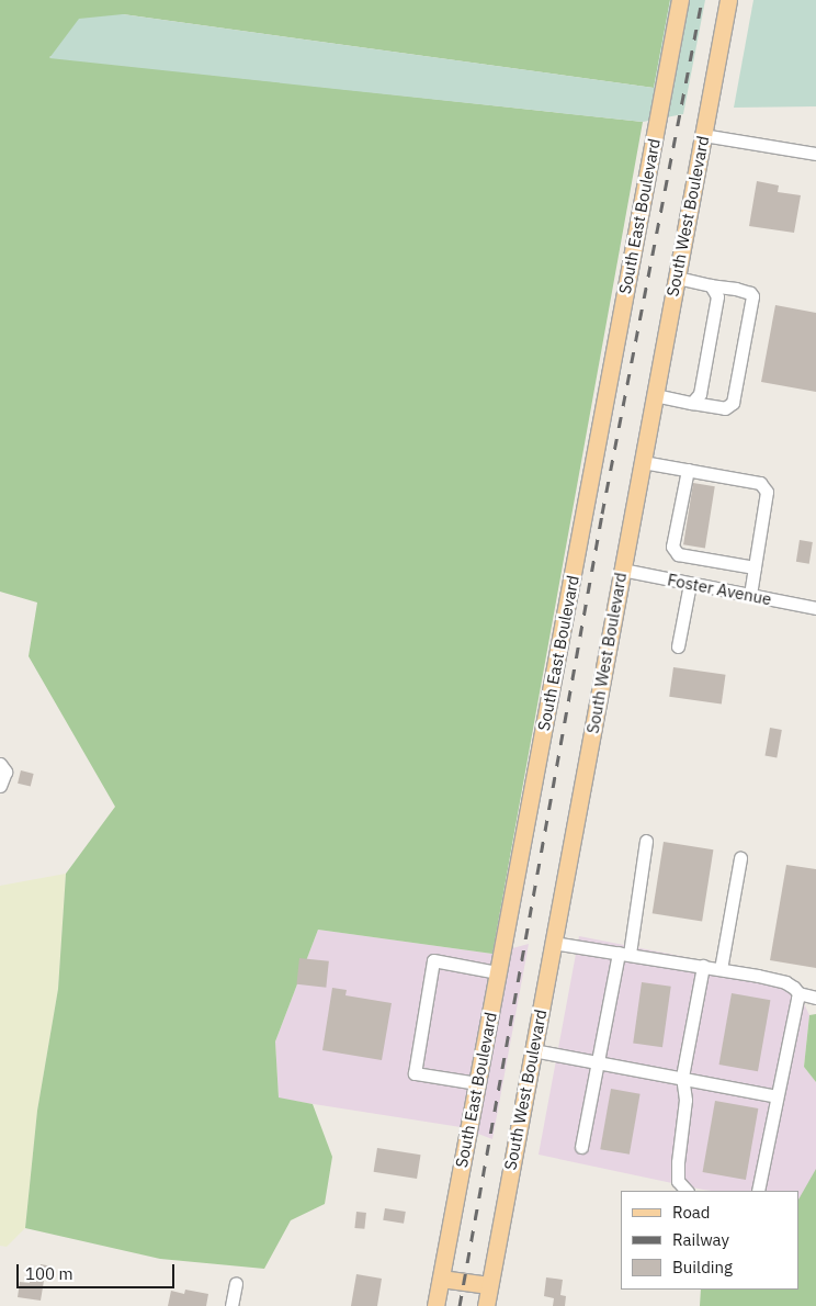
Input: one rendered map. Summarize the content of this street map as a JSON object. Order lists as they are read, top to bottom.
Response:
{
  "streets": {
    "main road": ["South East Boulevard", "South West Boulevard"],
    "street": ["Foster Avenue"]
  },
  "crossings": [
    ["South West Boulevard", "Foster Avenue"]
  ],
  "legend": ["Road", "Railway", "Building"],
  "scale_bar": "100 m"
}
